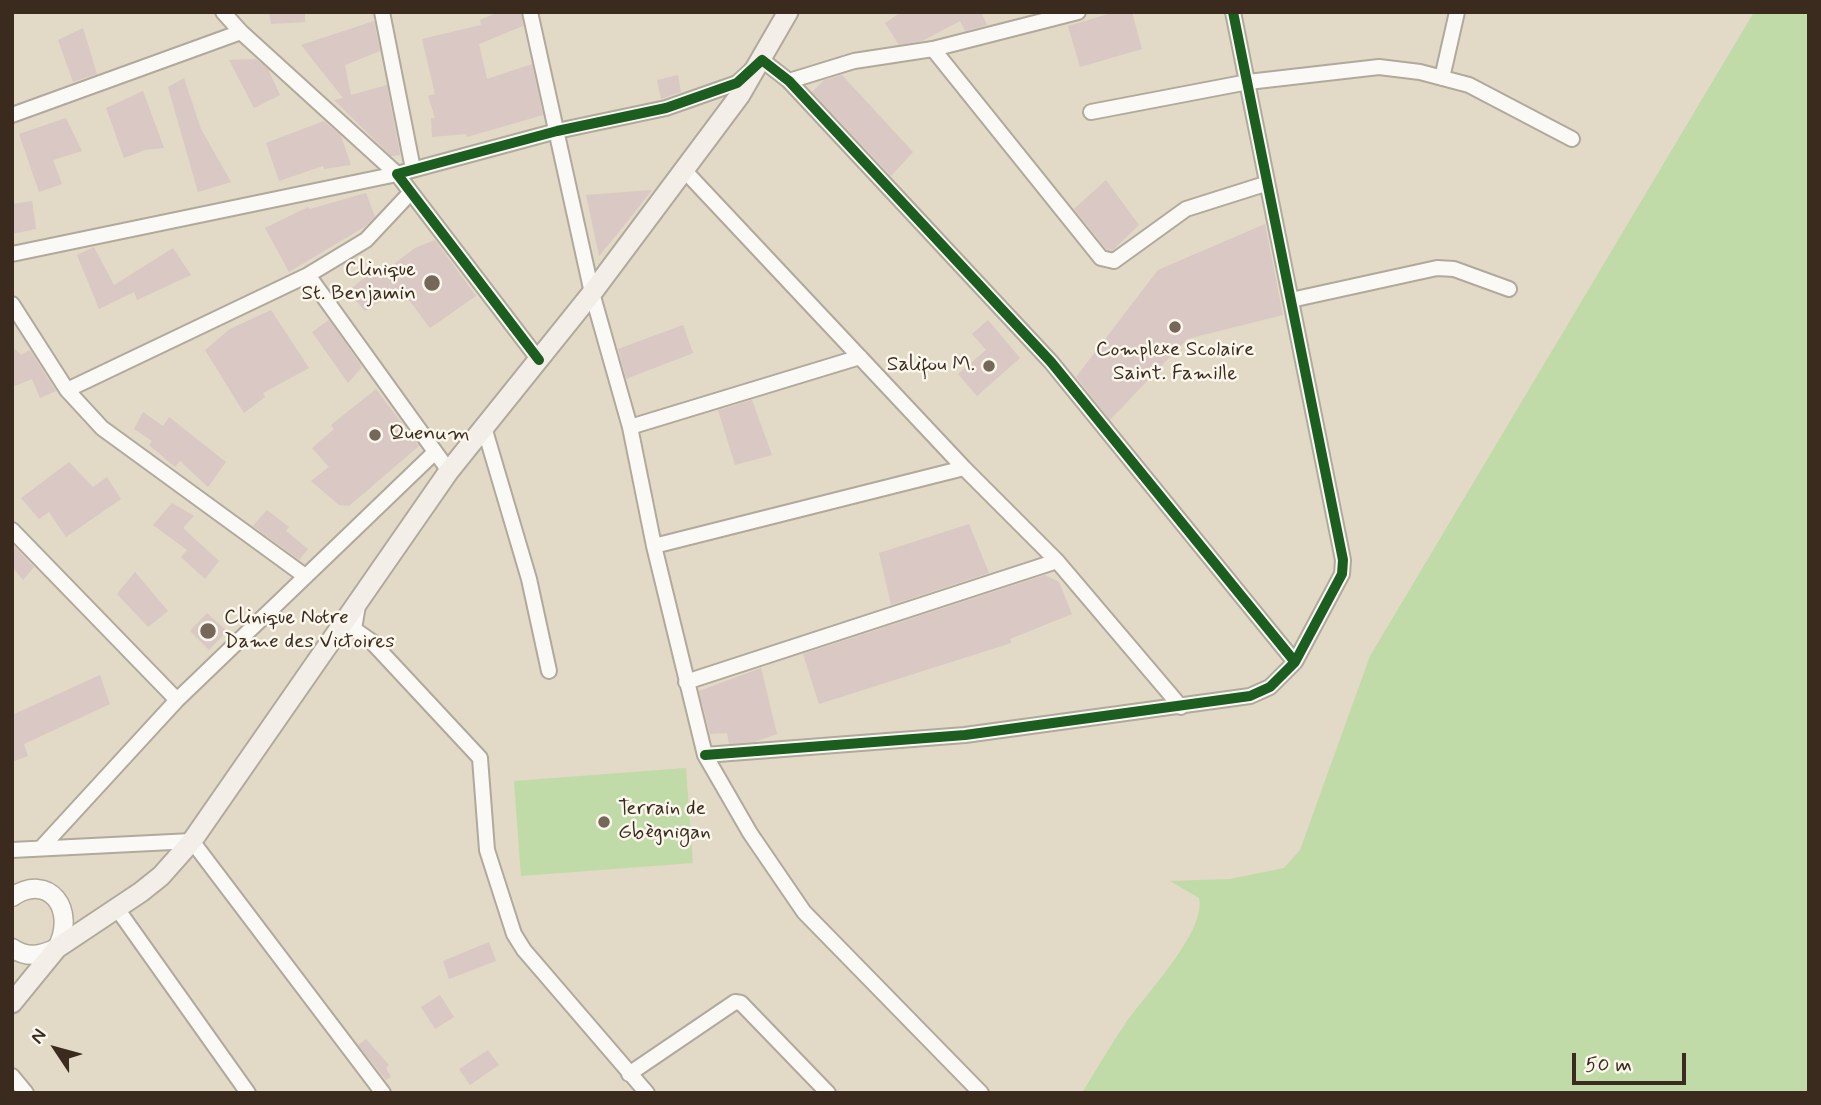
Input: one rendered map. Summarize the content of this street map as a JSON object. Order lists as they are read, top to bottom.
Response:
{
  "places": [
    "Clinique St. Benjamin",
    "Complexe Scolaire Saint. Famille",
    "Salifou M.",
    "Quenum",
    "Clinique Notre Dame des Victoires",
    "Terrain de Gbègnigan"
  ],
  "scale_bar": "50 m",
  "north": "top left"
}
